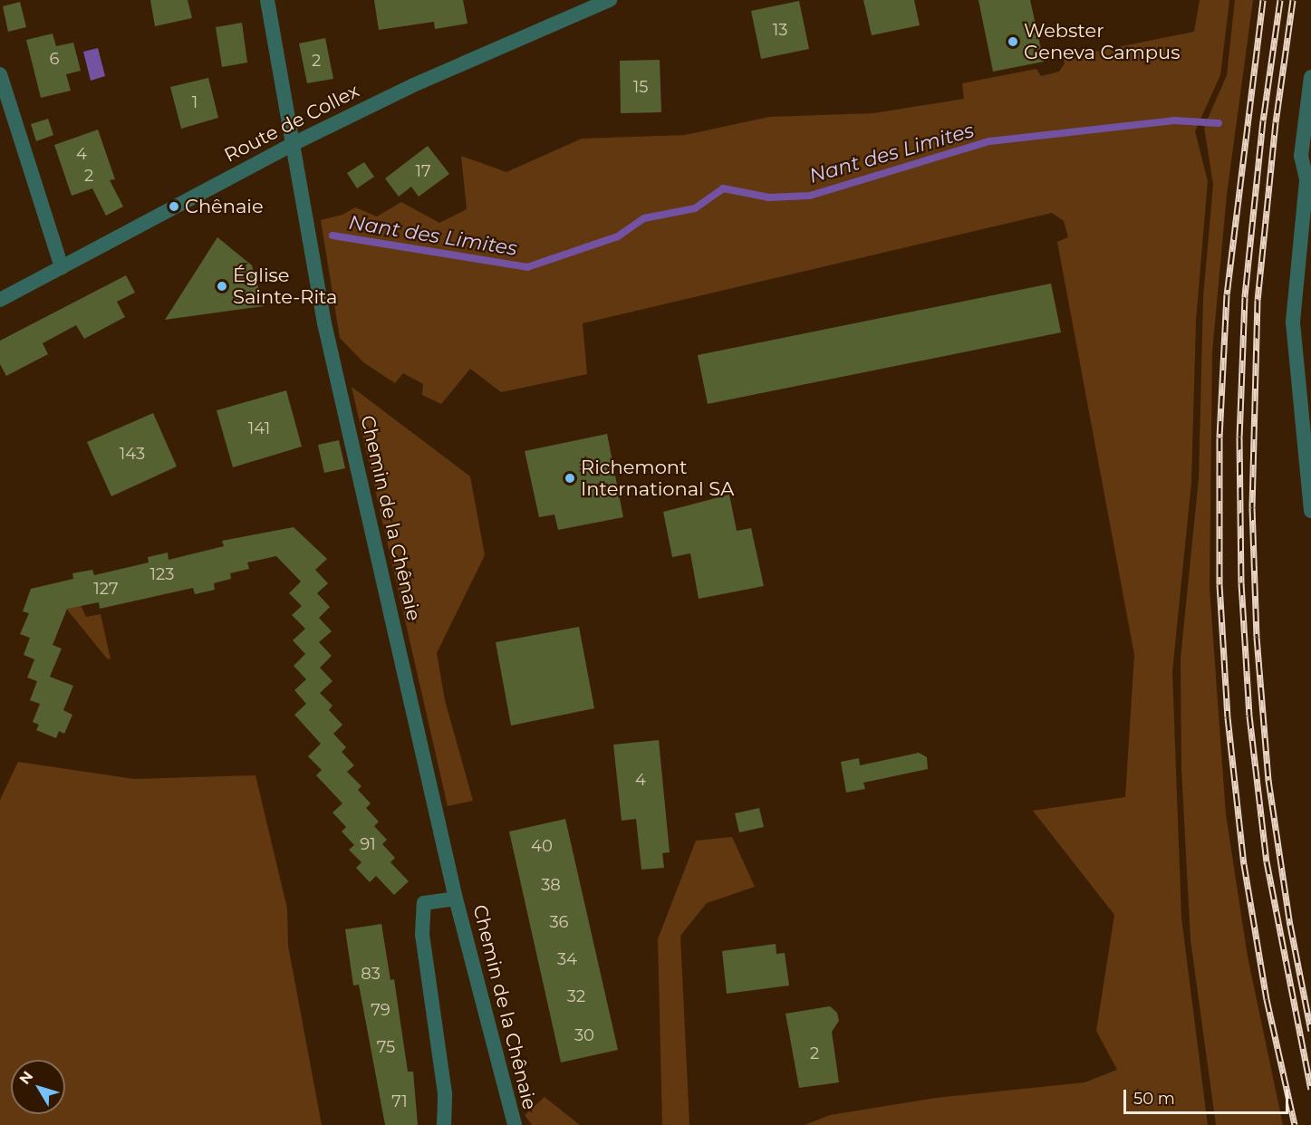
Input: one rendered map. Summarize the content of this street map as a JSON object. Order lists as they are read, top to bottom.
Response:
{
  "streets": {
    "street": ["Route de Collex", "Chemin de la Chênaie"]
  },
  "crossings": [
    ["Route de Collex", "Chemin de la Chênaie"]
  ],
  "water": ["Nant des Limites"],
  "places": [
    "Webster Geneva Campus",
    "Chênaie",
    "Église Sainte-Rita",
    "Richemont International SA"
  ],
  "house_numbers": [
    "13",
    "6",
    "2",
    "15",
    "1",
    "4",
    "17",
    "2",
    "141",
    "143",
    "123",
    "127",
    "4",
    "91",
    "40",
    "38",
    "36",
    "34",
    "83",
    "32",
    "79",
    "30",
    "75",
    "2",
    "71"
  ],
  "scale_bar": "50 m",
  "north": "top left"
}
